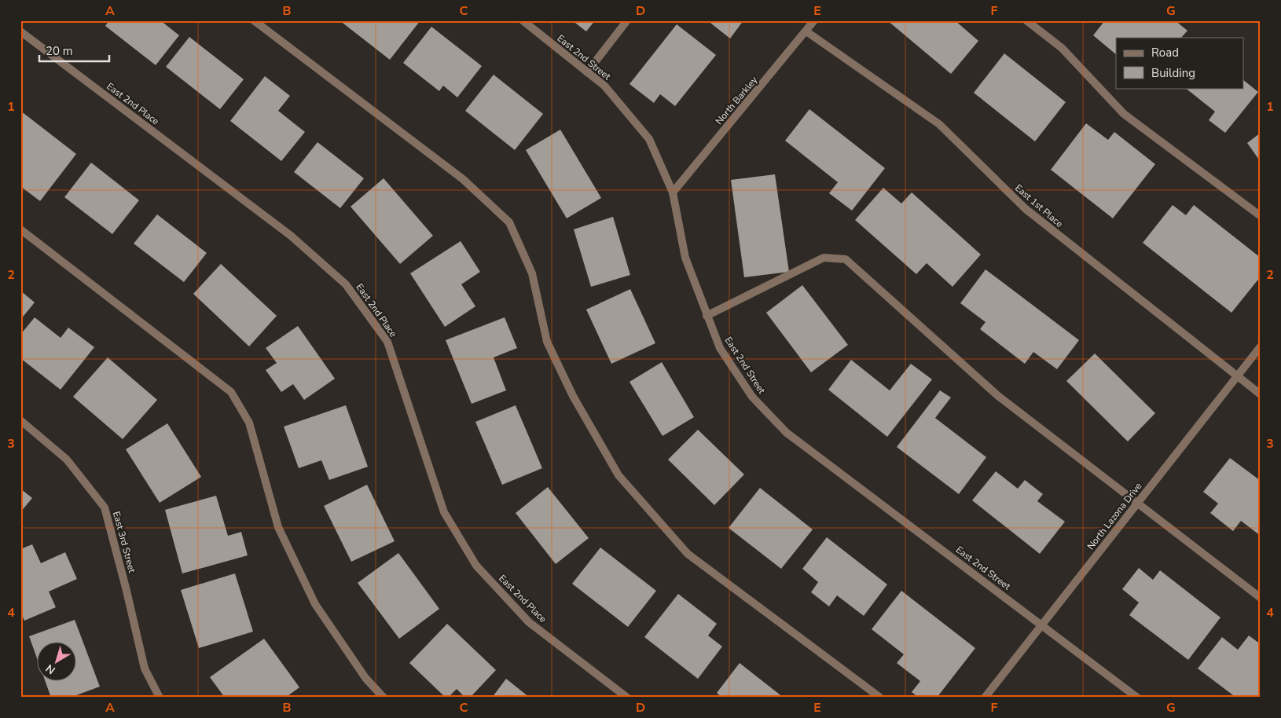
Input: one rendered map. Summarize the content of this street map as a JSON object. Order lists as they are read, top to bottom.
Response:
{
  "streets": {
    "street": [
      "East 2nd Street",
      "North Barkley",
      "East 2nd Place",
      "East 1st Place",
      "North Lazona Drive",
      "East 3rd Street"
    ]
  },
  "crossings": [
    ["East 2nd Street", "North Barkley"],
    ["East 2nd Street", "North Lazona Drive"],
    ["North Barkley", "East 1st Place"],
    ["East 1st Place", "North Lazona Drive"]
  ],
  "legend": ["Road", "Building"],
  "scale_bar": "20 m",
  "north": "bottom left",
  "grid": {
    "columns": [
      "A",
      "B",
      "C",
      "D",
      "E",
      "F",
      "G"
    ],
    "rows": [
      "1",
      "2",
      "3",
      "4"
    ]
  }
}
